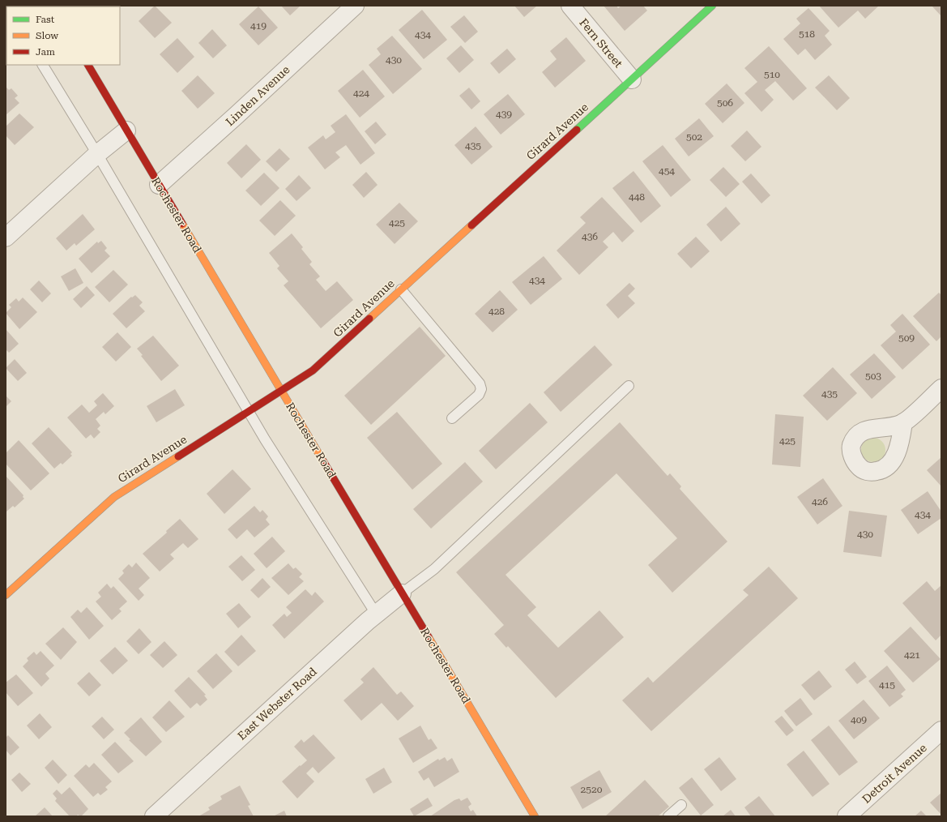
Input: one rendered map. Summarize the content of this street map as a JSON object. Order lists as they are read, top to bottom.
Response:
{
  "streets": {
    "street": [
      "Fern Street",
      "Linden Avenue",
      "Girard Avenue",
      "Rochester Road",
      "East Webster Road",
      "Detroit Avenue"
    ]
  },
  "crossings": [
    ["Fern Street", "Girard Avenue"],
    ["Linden Avenue", "Rochester Road"],
    ["Girard Avenue", "Rochester Road"],
    ["Rochester Road", "East Webster Road"]
  ],
  "house_numbers": [
    "419",
    "518",
    "434",
    "430",
    "510",
    "424",
    "506",
    "439",
    "502",
    "435",
    "454",
    "448",
    "425",
    "436",
    "434",
    "428",
    "509",
    "503",
    "435",
    "425",
    "426",
    "434",
    "430",
    "421",
    "415",
    "409",
    "2520"
  ],
  "legend": ["Fast", "Slow", "Jam"]
}
